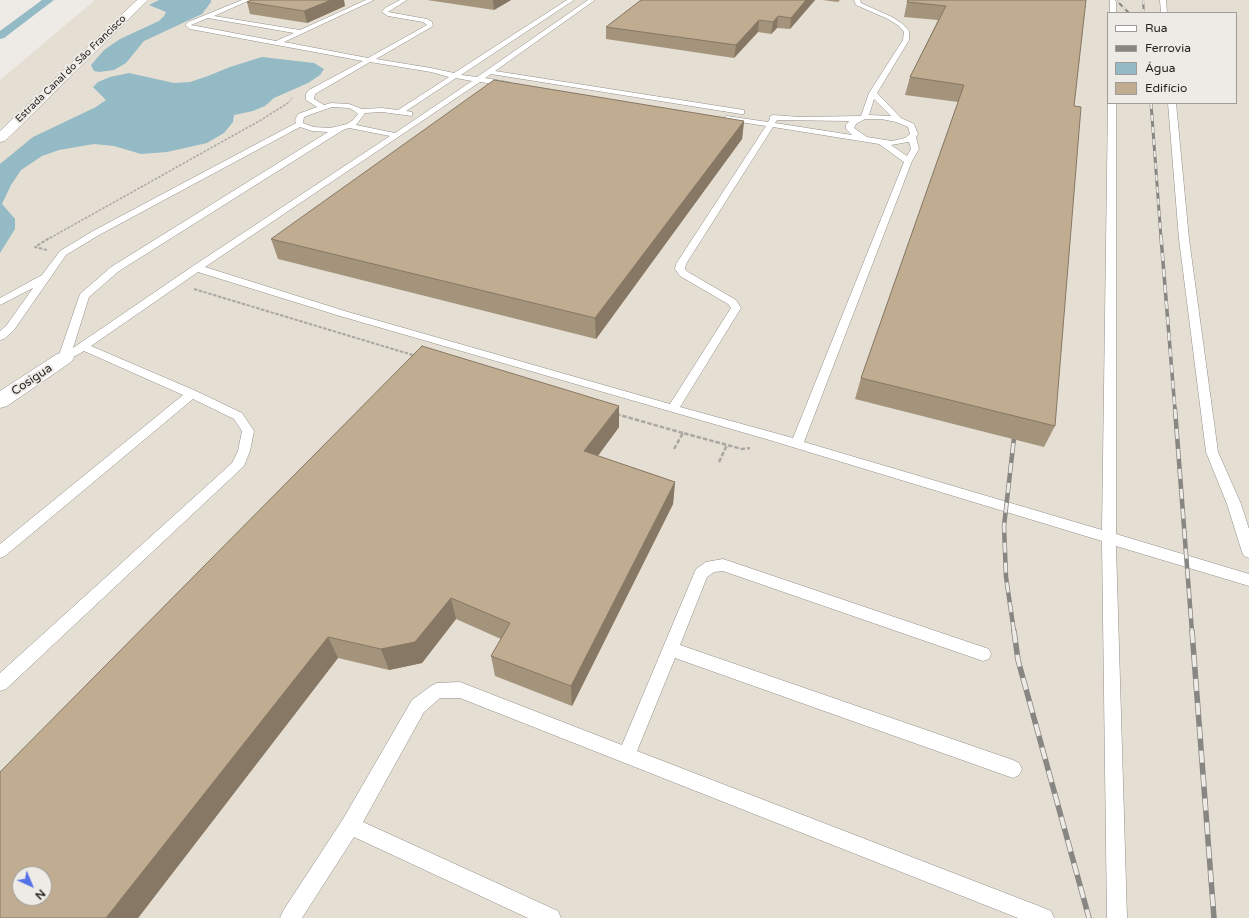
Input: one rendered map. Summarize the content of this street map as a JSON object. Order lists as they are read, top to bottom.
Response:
{
  "streets": {
    "street": ["Estrada Canal do São Francisco", "Cosigua"]
  },
  "legend": [
    "Rua",
    "Ferrovia",
    "Água",
    "Edifício"
  ],
  "north": "bottom right"
}
